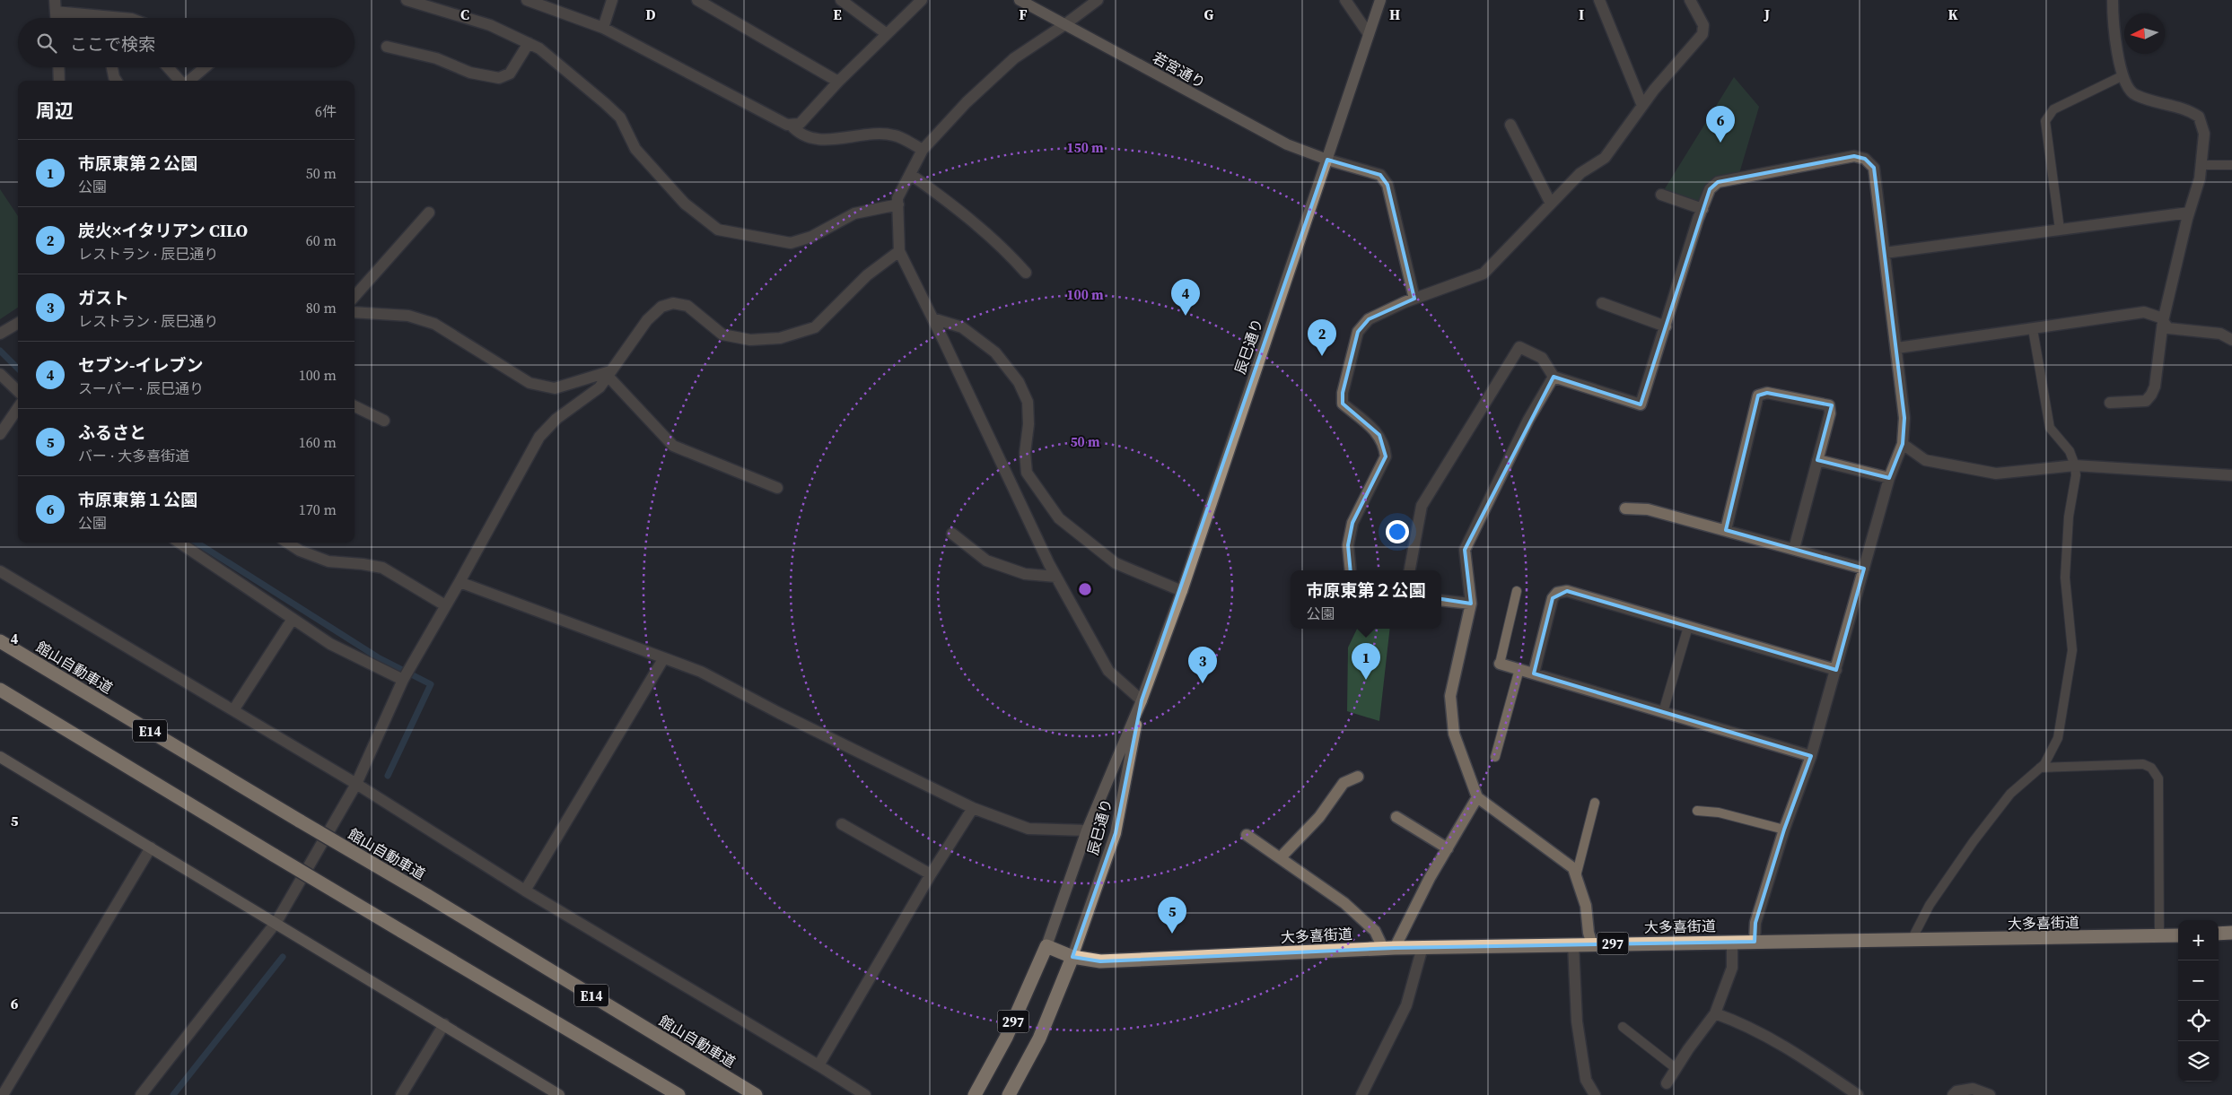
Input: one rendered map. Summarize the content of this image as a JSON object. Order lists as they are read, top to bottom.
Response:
{
  "streets": {
    "highway": [
      "館山自動車道",
      "E14",
      "大多喜街道",
      "297"
    ],
    "street": ["若宮通り", "辰巳通り"]
  },
  "crossings": [
    ["若宮通り", "辰巳通り"],
    ["辰巳通り", "大多喜街道"],
    ["辰巳通り", "297"],
    ["大多喜街道", "297"]
  ],
  "north": "left",
  "page": {
    "search": "ここで検索",
    "heading": ["周辺", "6件"],
    "pins": [
      "6",
      "4",
      "2",
      "1",
      "3",
      "5"
    ],
    "list": [
      {
        "mark": "1",
        "name": "市原東第２公園",
        "note": "公園",
        "value": "50 m"
      },
      {
        "mark": "2",
        "name": "炭火×イタリアン CILO",
        "note": "レストラン · 辰巳通り",
        "value": "60 m"
      },
      {
        "mark": "3",
        "name": "ガスト",
        "note": "レストラン · 辰巳通り",
        "value": "80 m"
      },
      {
        "mark": "4",
        "name": "セブン-イレブン",
        "note": "スーパー · 辰巳通り",
        "value": "100 m"
      },
      {
        "mark": "5",
        "name": "ふるさと",
        "note": "バー · 大多喜街道",
        "value": "160 m"
      },
      {
        "mark": "6",
        "name": "市原東第１公園",
        "note": "公園",
        "value": "170 m"
      }
    ],
    "popup": ["市原東第２公園", "公園"],
    "map_buttons": ["+", "−"]
  },
  "grid": {
    "columns": [
      "C",
      "D",
      "E",
      "F",
      "G",
      "H",
      "I",
      "J",
      "K"
    ],
    "rows": ["4", "5", "6"]
  },
  "rings": ["150 m", "100 m", "50 m"]
}
